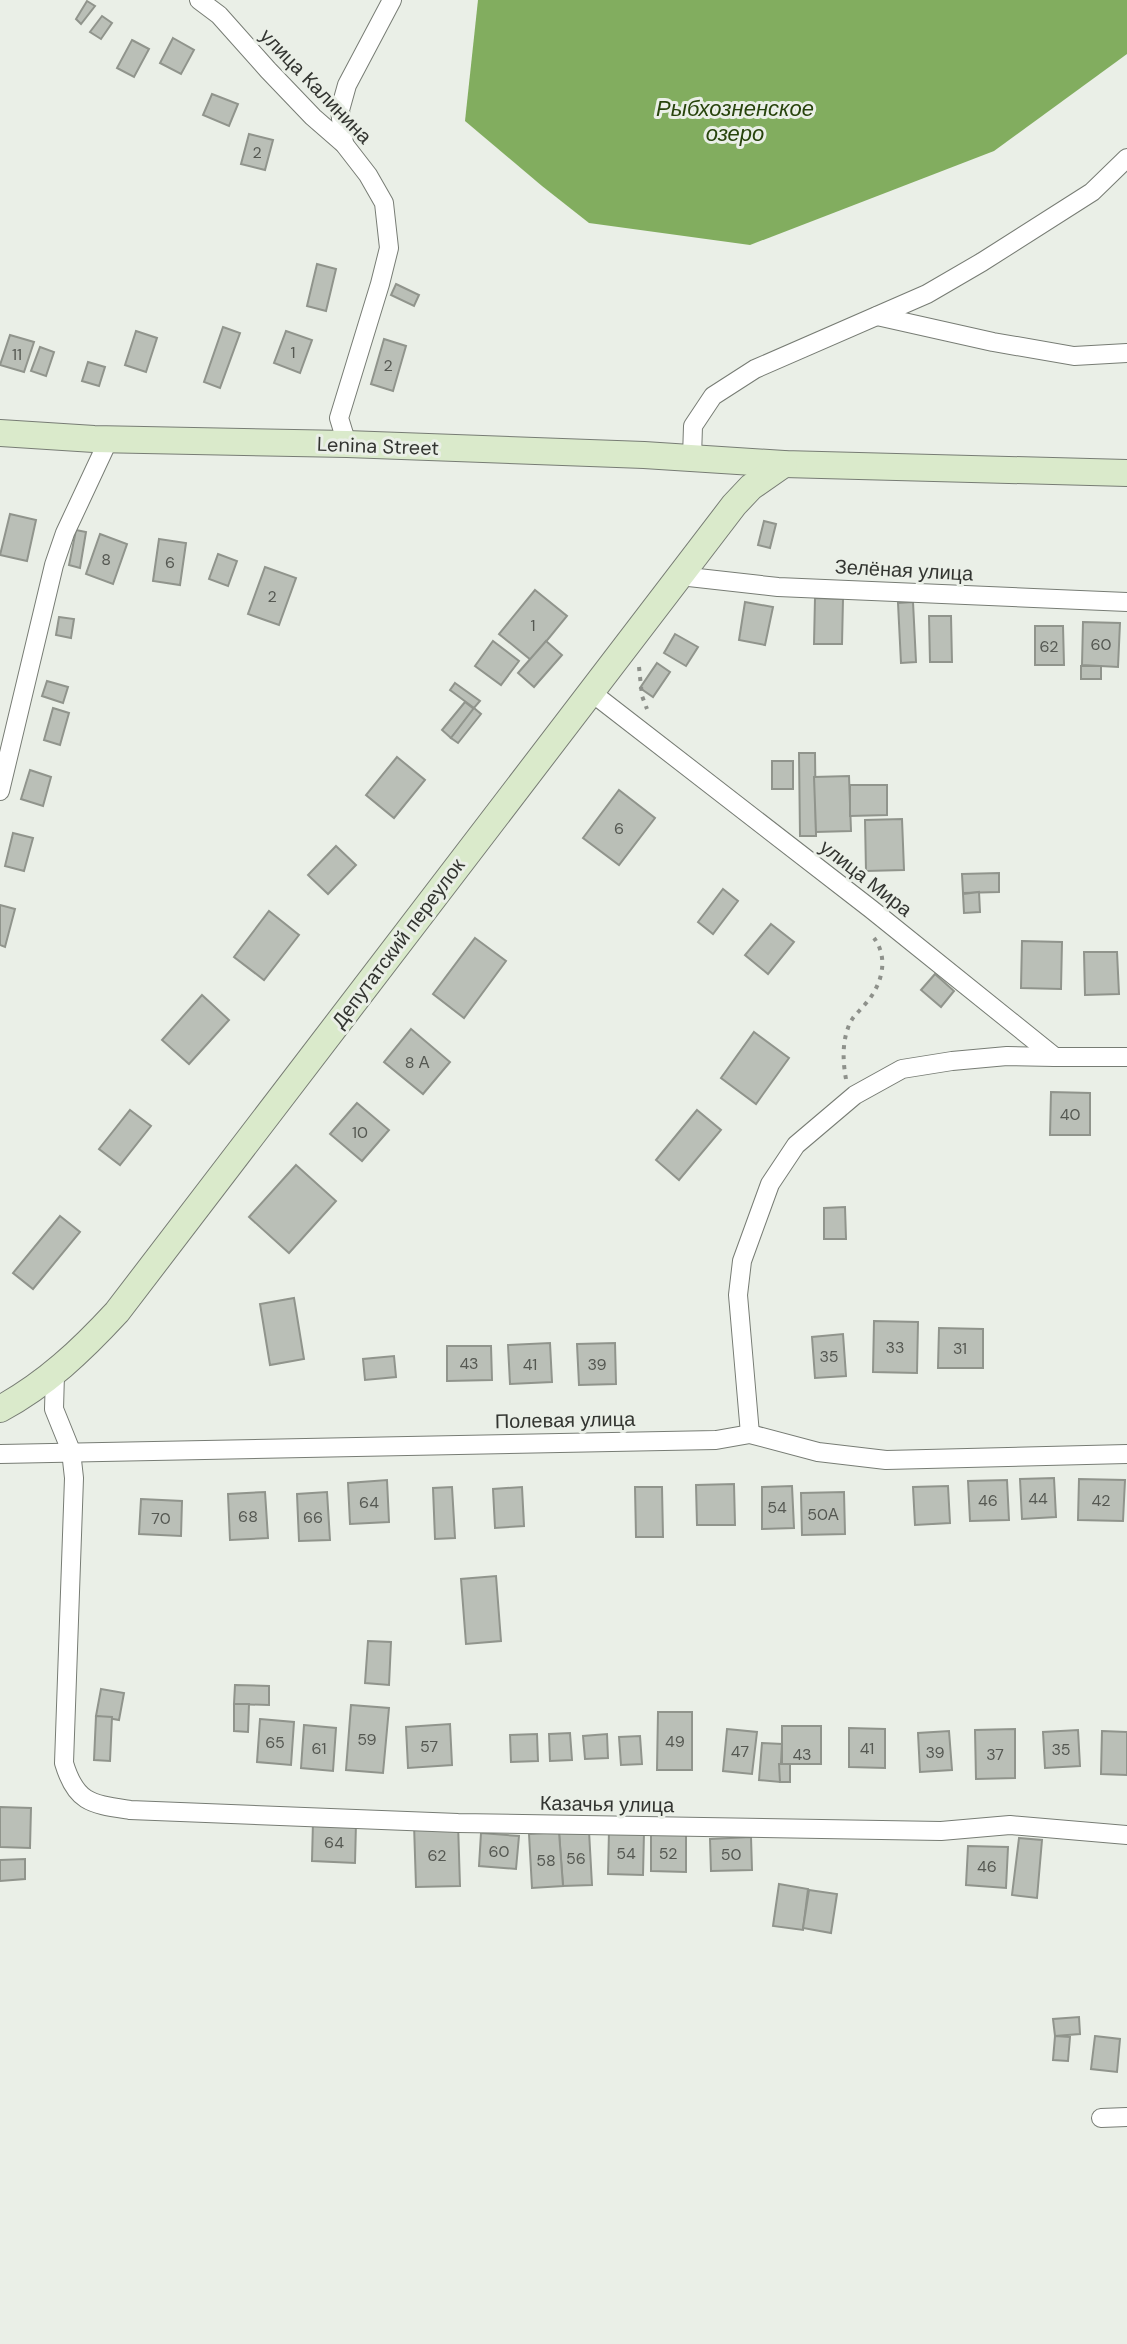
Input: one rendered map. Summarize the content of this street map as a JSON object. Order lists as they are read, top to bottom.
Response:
{
  "streets": {
    "street": [
      "улица Калинина",
      "Lenina Street",
      "Зелёная улица",
      "улица Мира",
      "Депутатский переулок",
      "Полевая улица",
      "Казачья улица"
    ]
  },
  "crossings": [
    ["улица Калинина", "Lenina Street"],
    ["Lenina Street", "Депутатский переулок"],
    ["Зелёная улица", "Депутатский переулок"],
    ["улица Мира", "Депутатский переулок"],
    ["Полевая улица", "Казачья улица"]
  ],
  "water": ["Рыбхозненское озеро"],
  "house_numbers": [
    "2",
    "1",
    "11",
    "2",
    "8",
    "6",
    "2",
    "1",
    "60",
    "62",
    "6",
    "8 А",
    "40",
    "10",
    "33",
    "31",
    "35",
    "43",
    "41",
    "39",
    "44",
    "46",
    "42",
    "64",
    "54",
    "50А",
    "68",
    "66",
    "70",
    "59",
    "49",
    "65",
    "57",
    "61",
    "41",
    "35",
    "47",
    "39",
    "43",
    "37",
    "64",
    "60",
    "54",
    "52",
    "50",
    "62",
    "56",
    "58",
    "46"
  ]
}
